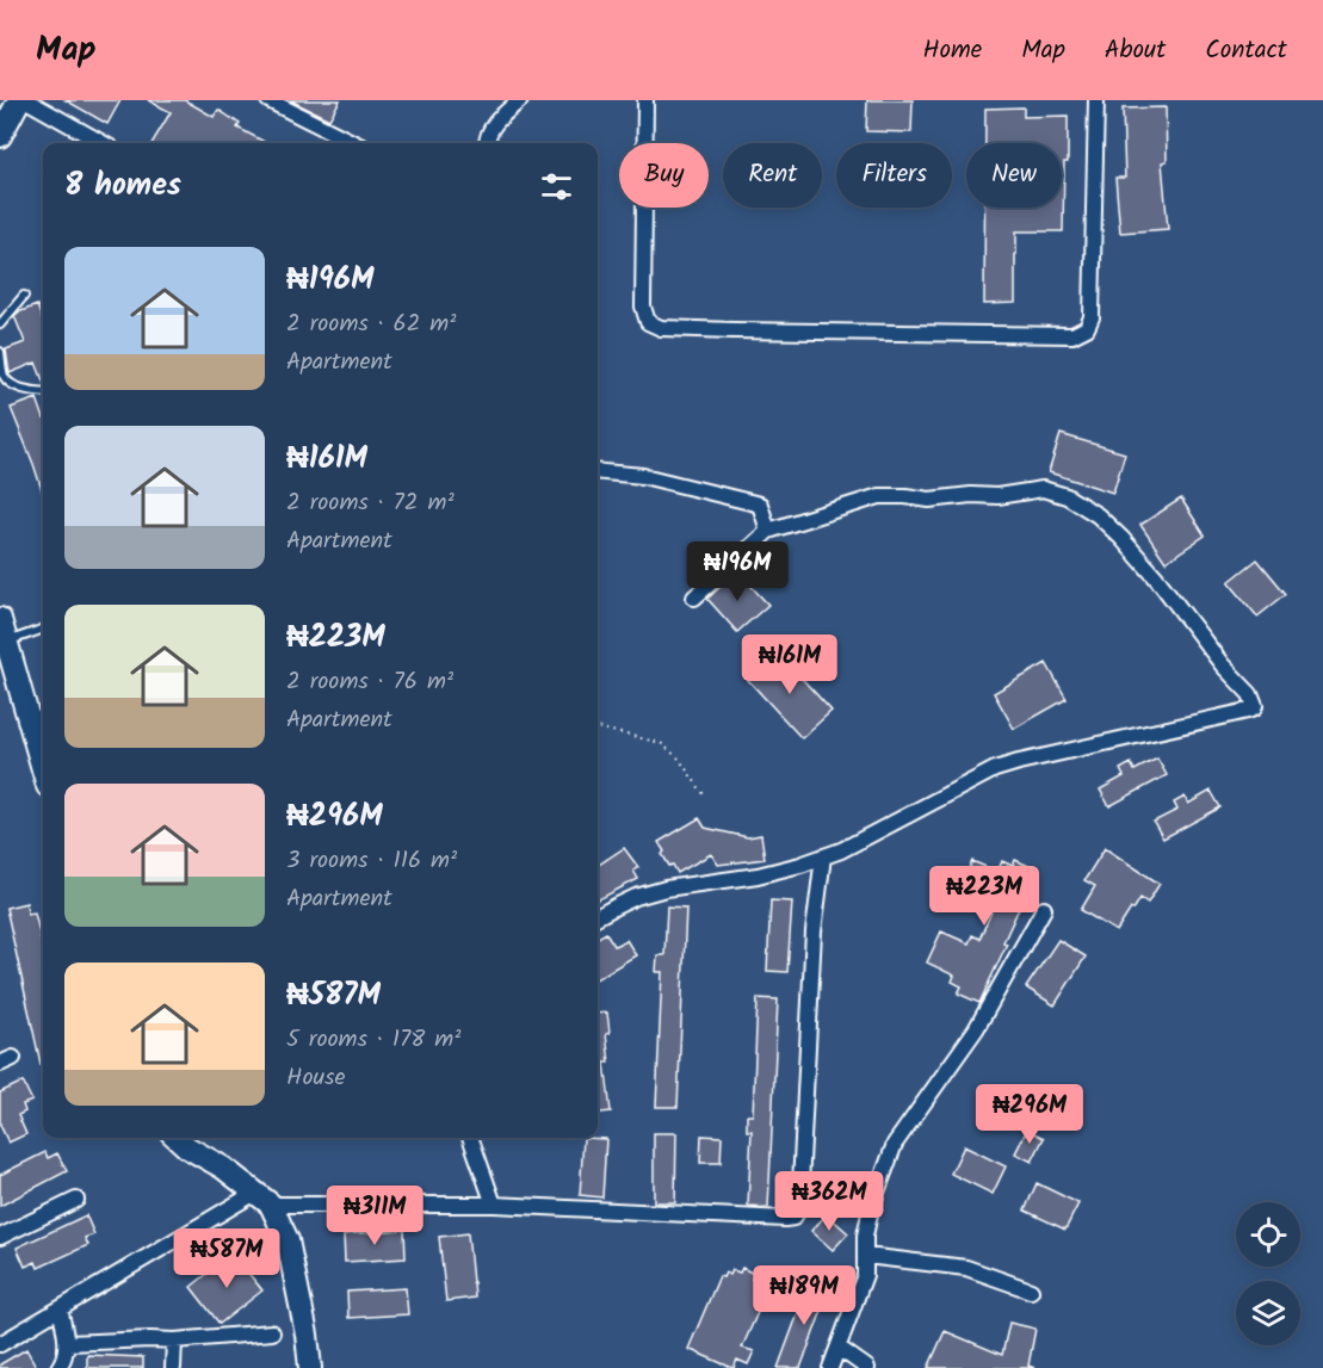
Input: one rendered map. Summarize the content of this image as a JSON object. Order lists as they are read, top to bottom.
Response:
{
  "page": {
    "header": "Map",
    "nav": [
      "Home",
      "Map",
      "About",
      "Contact"
    ],
    "chip": [
      "Buy",
      "Rent",
      "Filters",
      "New"
    ],
    "heading": "8 homes",
    "list": [
      {
        "name": "₦196M",
        "note": "2 rooms · 62 m² · Apartment"
      },
      {
        "name": "₦161M",
        "note": "2 rooms · 72 m² · Apartment"
      },
      {
        "name": "₦223M",
        "note": "2 rooms · 76 m² · Apartment"
      },
      {
        "name": "₦296M",
        "note": "3 rooms · 116 m² · Apartment"
      },
      {
        "name": "₦587M",
        "note": "5 rooms · 178 m² · House"
      }
    ],
    "price": [
      "₦196M",
      "₦161M",
      "₦223M",
      "₦296M",
      "₦362M",
      "₦311M",
      "₦587M",
      "₦189M"
    ]
  }
}
